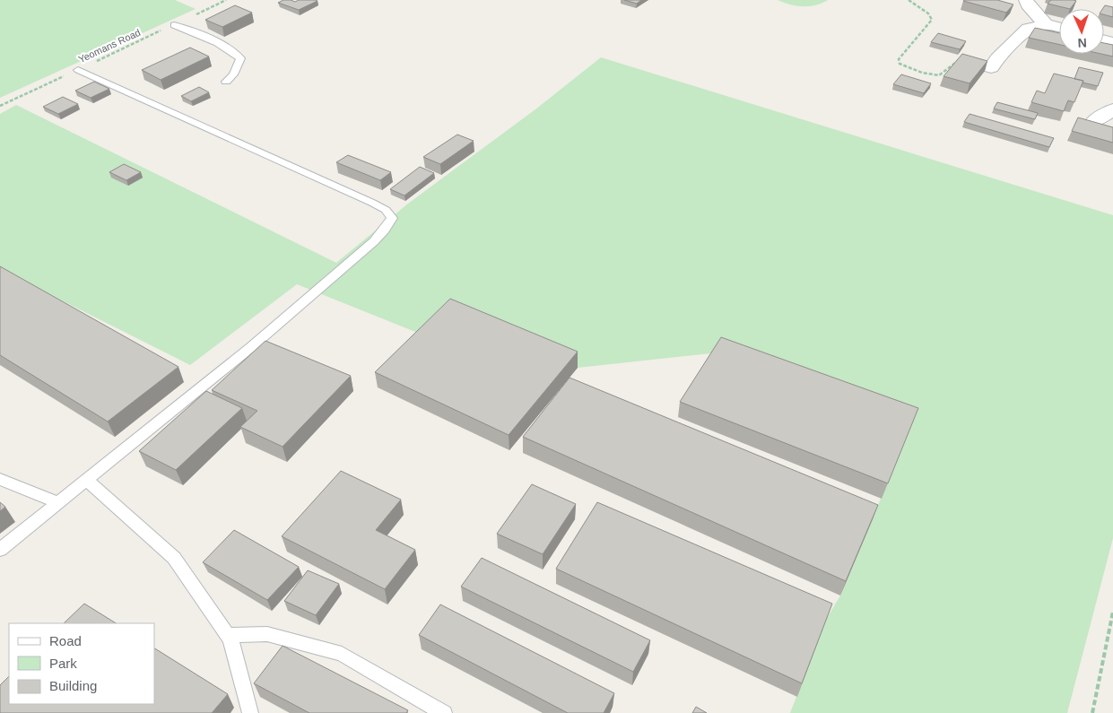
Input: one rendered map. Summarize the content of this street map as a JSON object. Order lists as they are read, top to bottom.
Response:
{
  "streets": {
    "path": ["Yeomans Road"]
  },
  "legend": ["Road", "Park", "Building"],
  "north": "bottom"
}
